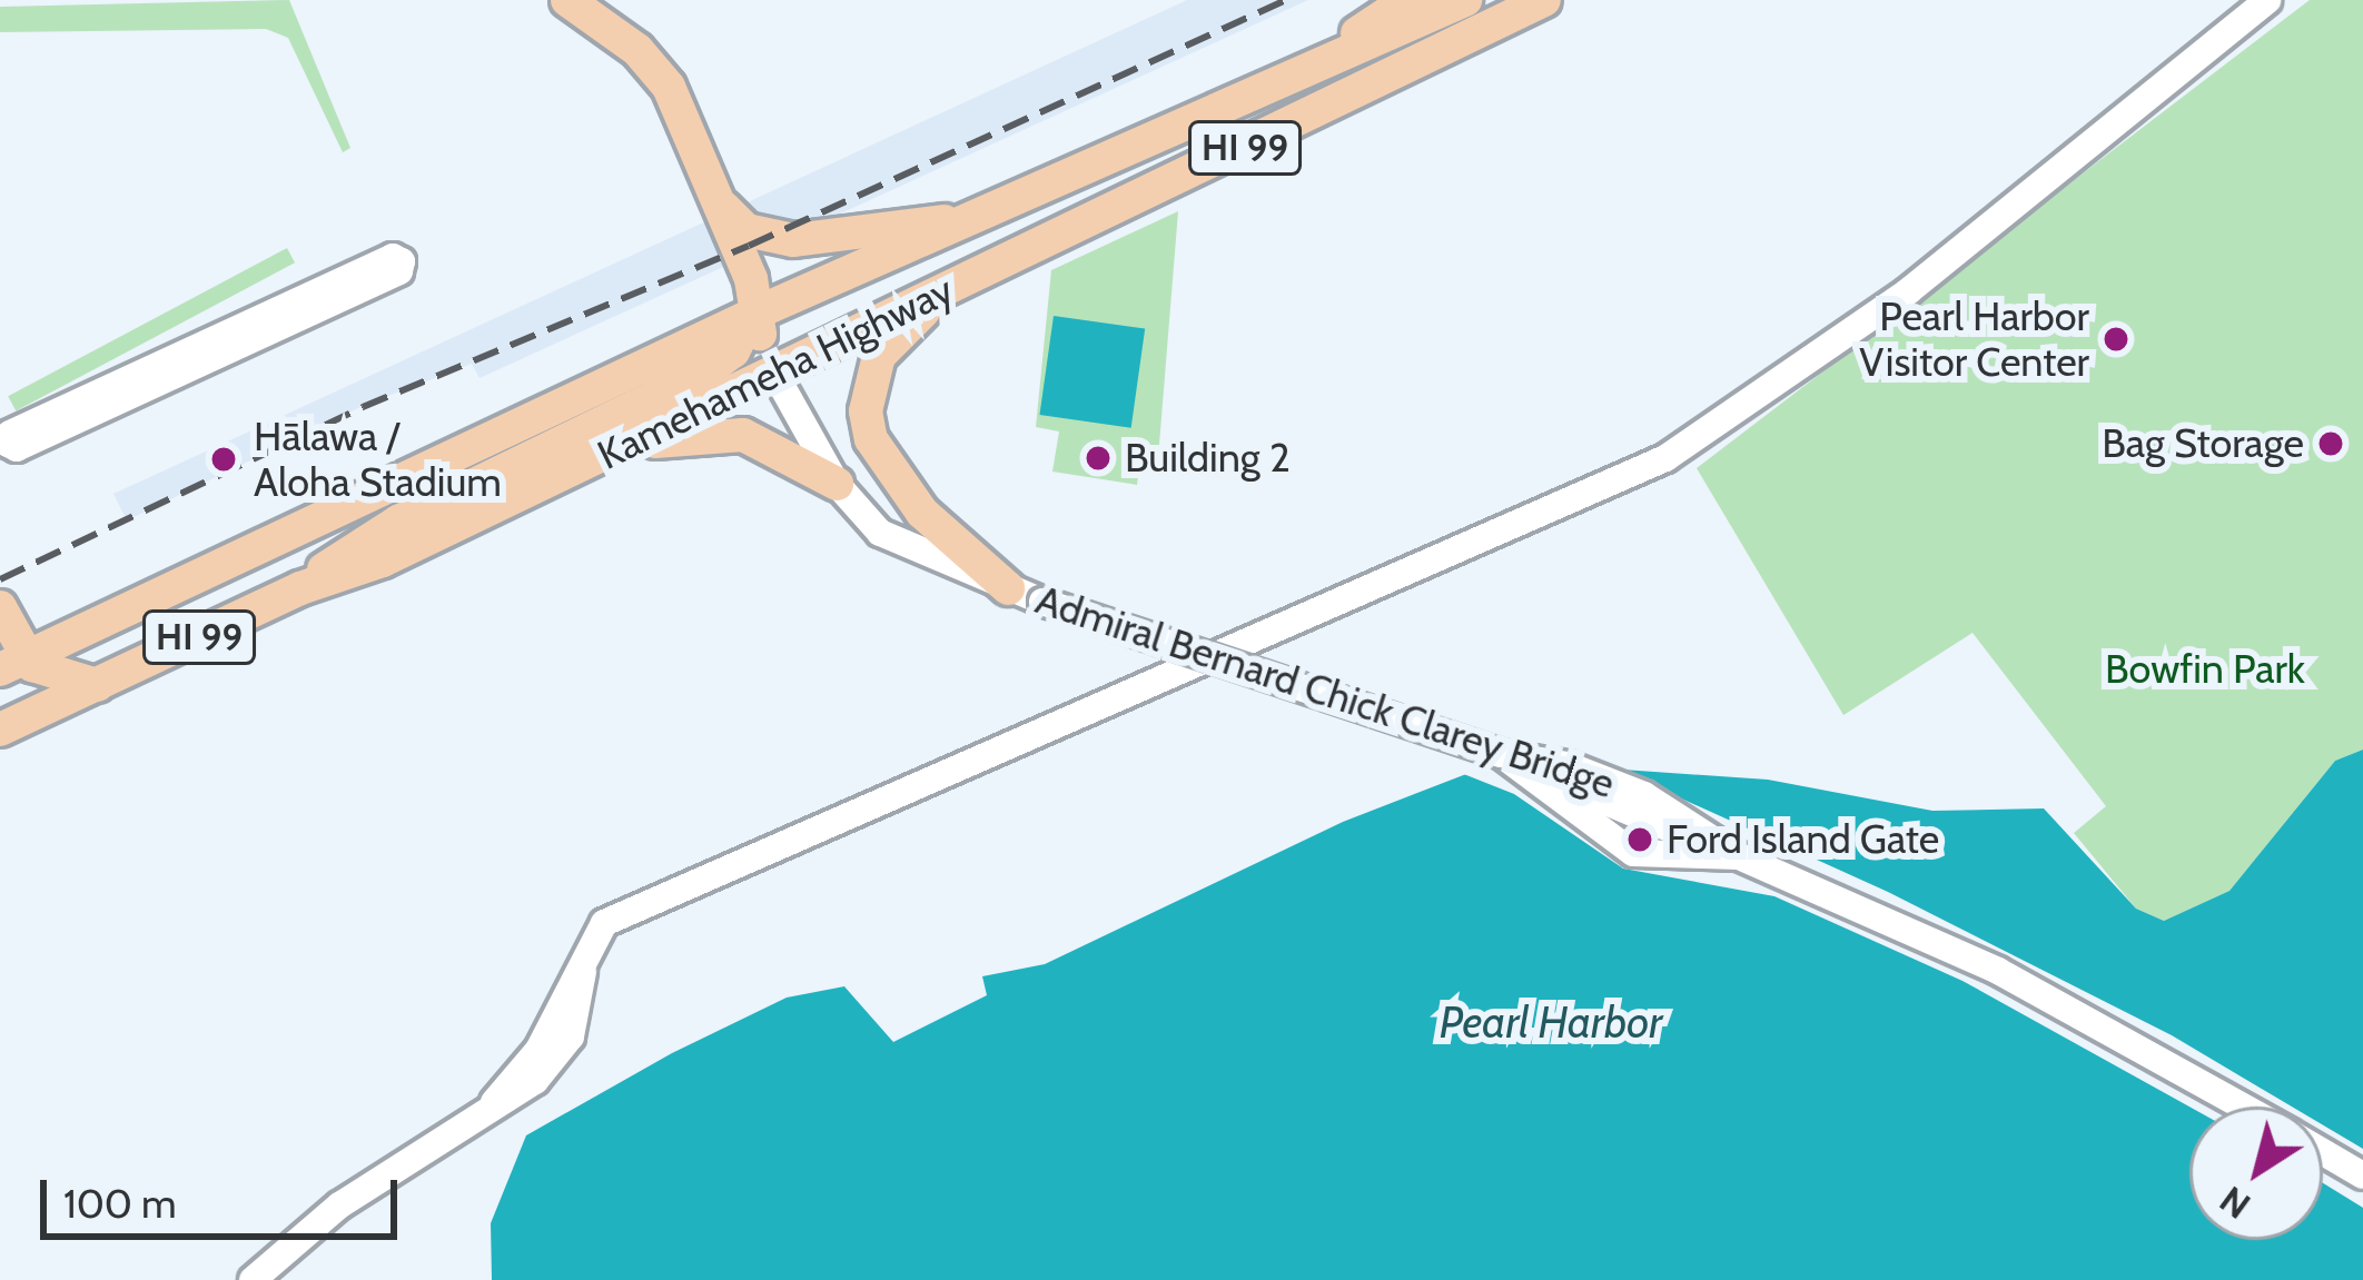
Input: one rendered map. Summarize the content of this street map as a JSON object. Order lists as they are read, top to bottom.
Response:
{
  "streets": {
    "main road": ["HI 99", "Kamehameha Highway"],
    "street": ["Admiral Bernard Chick Clarey Bridge"]
  },
  "crossings": [
    ["Kamehameha Highway", "Admiral Bernard Chick Clarey Bridge"]
  ],
  "water": ["Pearl Harbor"],
  "parks": ["Bowfin Park"],
  "places": [
    "Pearl Harbor Visitor Center",
    "Bag Storage",
    "Building 2",
    "Hālawa / Aloha Stadium",
    "Ford Island Gate"
  ],
  "scale_bar": "100 m",
  "north": "bottom left"
}
